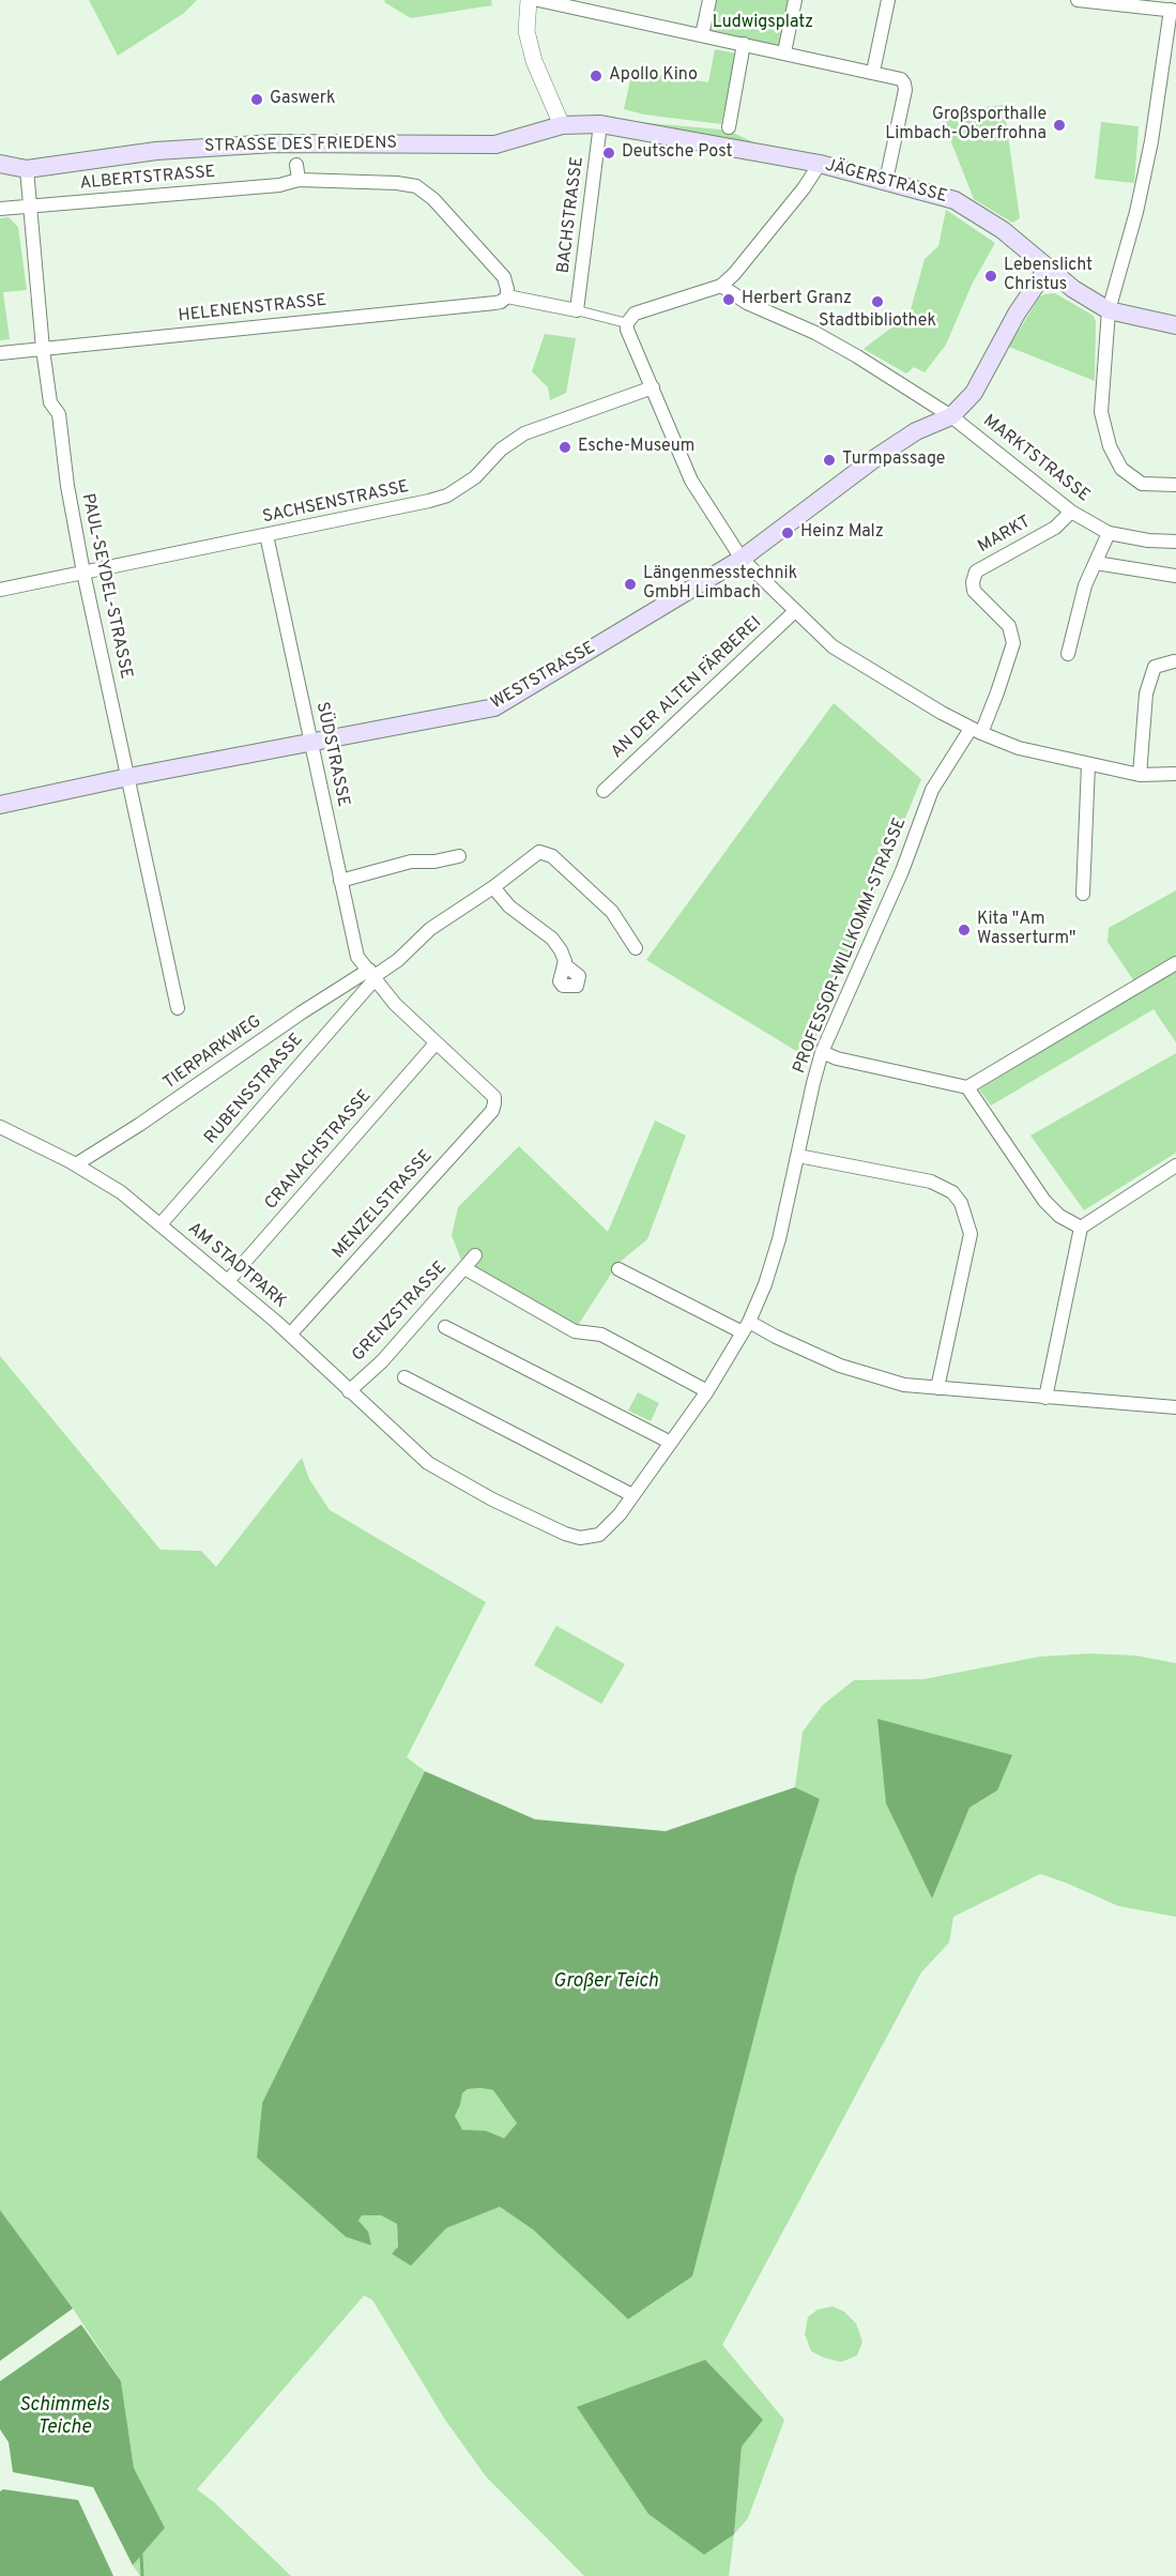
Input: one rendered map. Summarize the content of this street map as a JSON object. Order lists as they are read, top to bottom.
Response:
{
  "streets": {
    "main road": ["STRASSE DES FRIEDENS", "JÄGERSTRASSE", "WESTSTRASSE"],
    "street": [
      "ALBERTSTRASSE",
      "BACHSTRASSE",
      "HELENENSTRASSE",
      "MARKTSTRASSE",
      "SACHSENSTRASSE",
      "MARKT",
      "PAUL-SEYDEL-STRASSE",
      "AN DER ALTEN FÄRBEREI",
      "SÜDSTRASSE",
      "PROFESSOR-WILLKOMM-STRASSE",
      "TIERPARKWEG",
      "RUBENSSTRASSE",
      "CRANACHSTRASSE",
      "MENZELSTRASSE",
      "AM STADTPARK",
      "GRENZSTRASSE"
    ]
  },
  "crossings": [
    ["STRASSE DES FRIEDENS", "JÄGERSTRASSE"],
    ["STRASSE DES FRIEDENS", "BACHSTRASSE"],
    ["STRASSE DES FRIEDENS", "PAUL-SEYDEL-STRASSE"],
    ["ALBERTSTRASSE", "HELENENSTRASSE"],
    ["ALBERTSTRASSE", "PAUL-SEYDEL-STRASSE"],
    ["JÄGERSTRASSE", "BACHSTRASSE"],
    ["HELENENSTRASSE", "PAUL-SEYDEL-STRASSE"],
    ["MARKTSTRASSE", "MARKT"],
    ["MARKTSTRASSE", "WESTSTRASSE"],
    ["SACHSENSTRASSE", "PAUL-SEYDEL-STRASSE"],
    ["SACHSENSTRASSE", "SÜDSTRASSE"],
    ["MARKT", "PROFESSOR-WILLKOMM-STRASSE"],
    ["PAUL-SEYDEL-STRASSE", "WESTSTRASSE"],
    ["WESTSTRASSE", "SÜDSTRASSE"],
    ["SÜDSTRASSE", "TIERPARKWEG"],
    ["SÜDSTRASSE", "RUBENSSTRASSE"],
    ["SÜDSTRASSE", "CRANACHSTRASSE"],
    ["SÜDSTRASSE", "MENZELSTRASSE"],
    ["PROFESSOR-WILLKOMM-STRASSE", "AM STADTPARK"],
    ["TIERPARKWEG", "RUBENSSTRASSE"],
    ["TIERPARKWEG", "AM STADTPARK"],
    ["RUBENSSTRASSE", "AM STADTPARK"],
    ["CRANACHSTRASSE", "AM STADTPARK"],
    ["MENZELSTRASSE", "AM STADTPARK"],
    ["AM STADTPARK", "GRENZSTRASSE"]
  ],
  "water": ["Großer Teich", "Schimmels Teiche"],
  "parks": ["Ludwigsplatz"],
  "places": [
    "Apollo Kino",
    "Gaswerk",
    "Großsporthalle Limbach-Oberfrohna",
    "Deutsche Post",
    "Lebenslicht Christus",
    "Herbert Granz",
    "Stadtbibliothek",
    "Esche-Museum",
    "Turmpassage",
    "Heinz Malz",
    "Längenmesstechnik GmbH Limbach",
    "Kita \"Am Wasserturm\""
  ]
}
